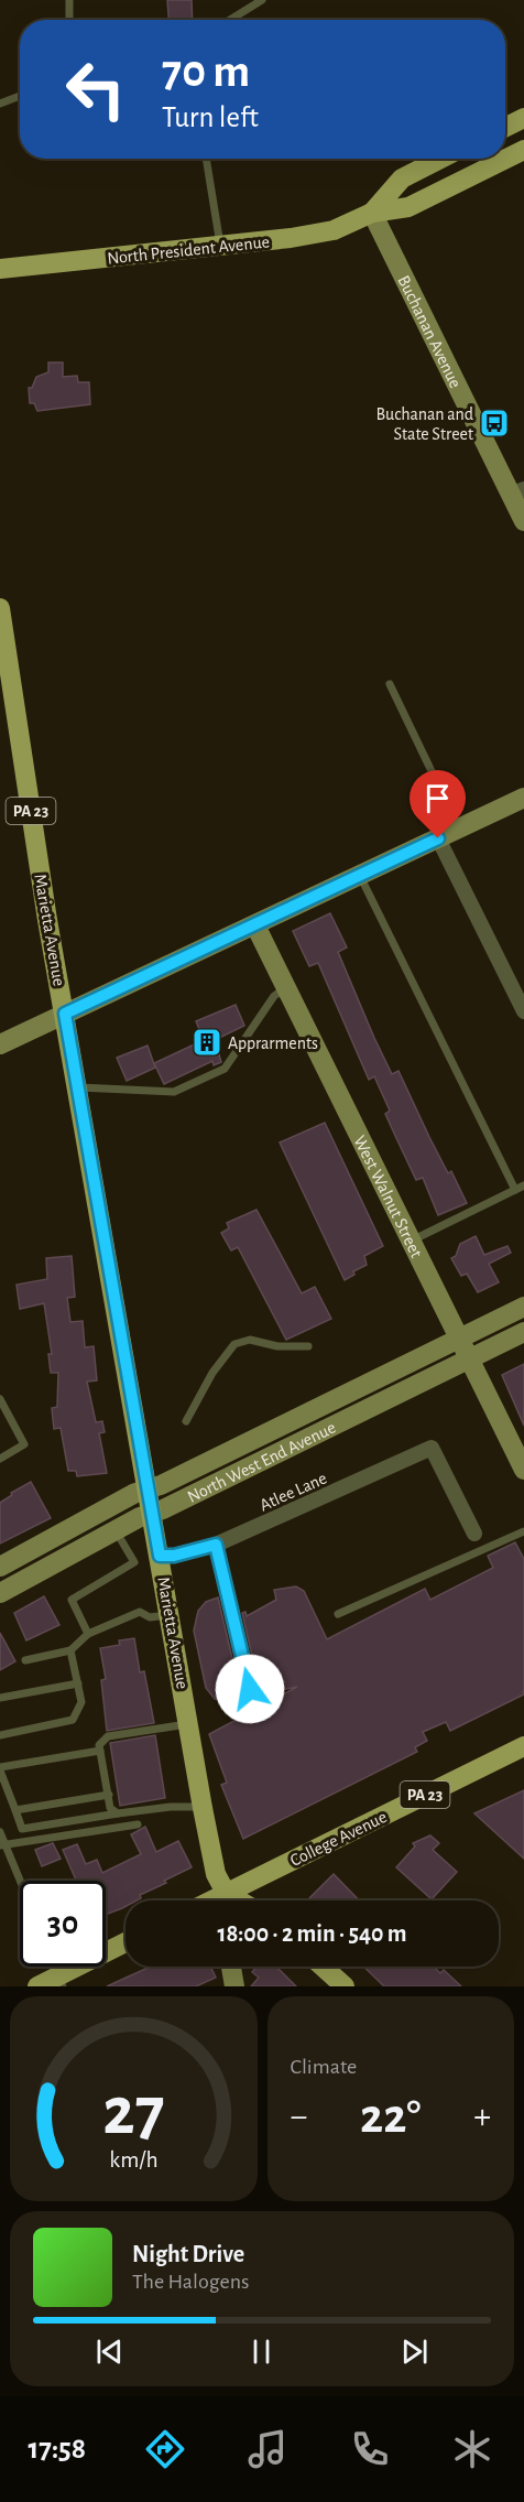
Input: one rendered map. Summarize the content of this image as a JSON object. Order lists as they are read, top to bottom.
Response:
{
  "streets": {
    "main road": [
      "North President Avenue",
      "PA 23",
      "Marietta Avenue",
      "College Avenue"
    ],
    "street": [
      "Buchanan Avenue",
      "West Walnut Street",
      "North West End Avenue",
      "Atlee Lane"
    ]
  },
  "crossings": [
    ["North President Avenue", "Buchanan Avenue"],
    ["Marietta Avenue", "North West End Avenue"],
    ["West Walnut Street", "North West End Avenue"]
  ],
  "places": {
    "bus stop": ["Buchanan and State Street"],
    "building": ["Apprarments"]
  },
  "page": {
    "turn": ["70 m", "Turn left"],
    "limit": "30",
    "trip": "18:00 · 2 min · 540 m",
    "tile": "Climate",
    "heat": ["−", "22°", "+"],
    "song": ["Night Drive", "The Halogens"],
    "tabs": "17:58",
    "gauge": ["27", "km/h"]
  }
}
